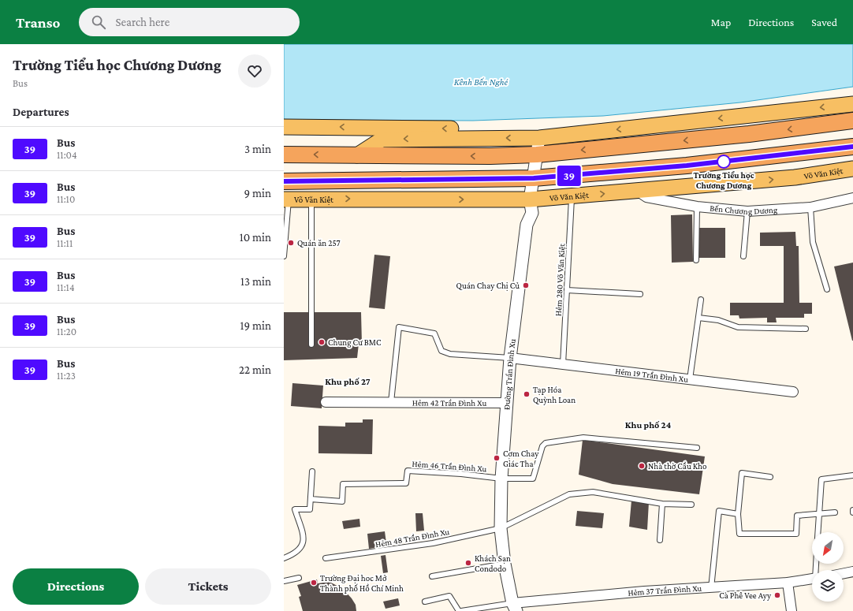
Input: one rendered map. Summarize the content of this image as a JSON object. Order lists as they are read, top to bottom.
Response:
{
  "streets": {
    "highway": ["Võ Văn Kiệt"],
    "street": [
      "Bến Chương Dương",
      "Đường Trần Ðình Xu",
      "Hẻm 19 Trần Ðình Xu",
      "Hẻm 42 Trần Ðình Xu",
      "Hẻm 37 Trần Ðình Xu"
    ],
    "lane": ["Hẻm 280 Võ Văn Kiệt", "Hẻm 46 Trần Ðình Xu", "Hẻm 48 Trần Ðình Xu"]
  },
  "crossings": [
    ["Võ Văn Kiệt", "Bến Chương Dương"],
    ["Võ Văn Kiệt", "Hẻm 280 Võ Văn Kiệt"],
    ["Võ Văn Kiệt", "Đường Trần Ðình Xu"],
    ["Hẻm 280 Võ Văn Kiệt", "Hẻm 19 Trần Ðình Xu"],
    ["Đường Trần Ðình Xu", "Hẻm 19 Trần Ðình Xu"],
    ["Đường Trần Ðình Xu", "Hẻm 42 Trần Ðình Xu"],
    ["Đường Trần Ðình Xu", "Hẻm 46 Trần Ðình Xu"],
    ["Đường Trần Ðình Xu", "Hẻm 48 Trần Ðình Xu"],
    ["Đường Trần Ðình Xu", "Hẻm 37 Trần Ðình Xu"]
  ],
  "districts": ["Khu phố 27", "Khu phố 24"],
  "water": ["Kênh Bến Nghé"],
  "places": [
    "Trường Tiểu học Chương Dương",
    "Quán ăn 257",
    "Quán Chay Chị Củ",
    "Chung Cư BMC",
    "Tạp Hóa Quỳnh Loan",
    "Cơm Chay Giác Tha",
    "Nhà thờ Cầu Kho",
    "Khách Sạn Condodo",
    "Trường Đại học Mở Thành phố Hồ Chí Minh",
    "Cà Phê Vee Ayy"
  ],
  "lines": ["bus line 39"],
  "north": "bottom left",
  "page": {
    "header": "Transo",
    "search": "Search here",
    "nav": ["Map", "Directions", "Saved"],
    "heading": [
      ["Trường Tiểu học Chương Dương", "Bus"],
      "Departures"
    ],
    "on_map": "39",
    "list": [
      {
        "mark": "39",
        "name": "Bus",
        "note": "11:04",
        "value": "3 min"
      },
      {
        "mark": "39",
        "name": "Bus",
        "note": "11:10",
        "value": "9 min"
      },
      {
        "mark": "39",
        "name": "Bus",
        "note": "11:11",
        "value": "10 min"
      },
      {
        "mark": "39",
        "name": "Bus",
        "note": "11:14",
        "value": "13 min"
      },
      {
        "mark": "39",
        "name": "Bus",
        "note": "11:20",
        "value": "19 min"
      },
      {
        "mark": "39",
        "name": "Bus",
        "note": "11:23",
        "value": "22 min"
      }
    ],
    "buttons": ["Directions", "Tickets"]
  }
}
